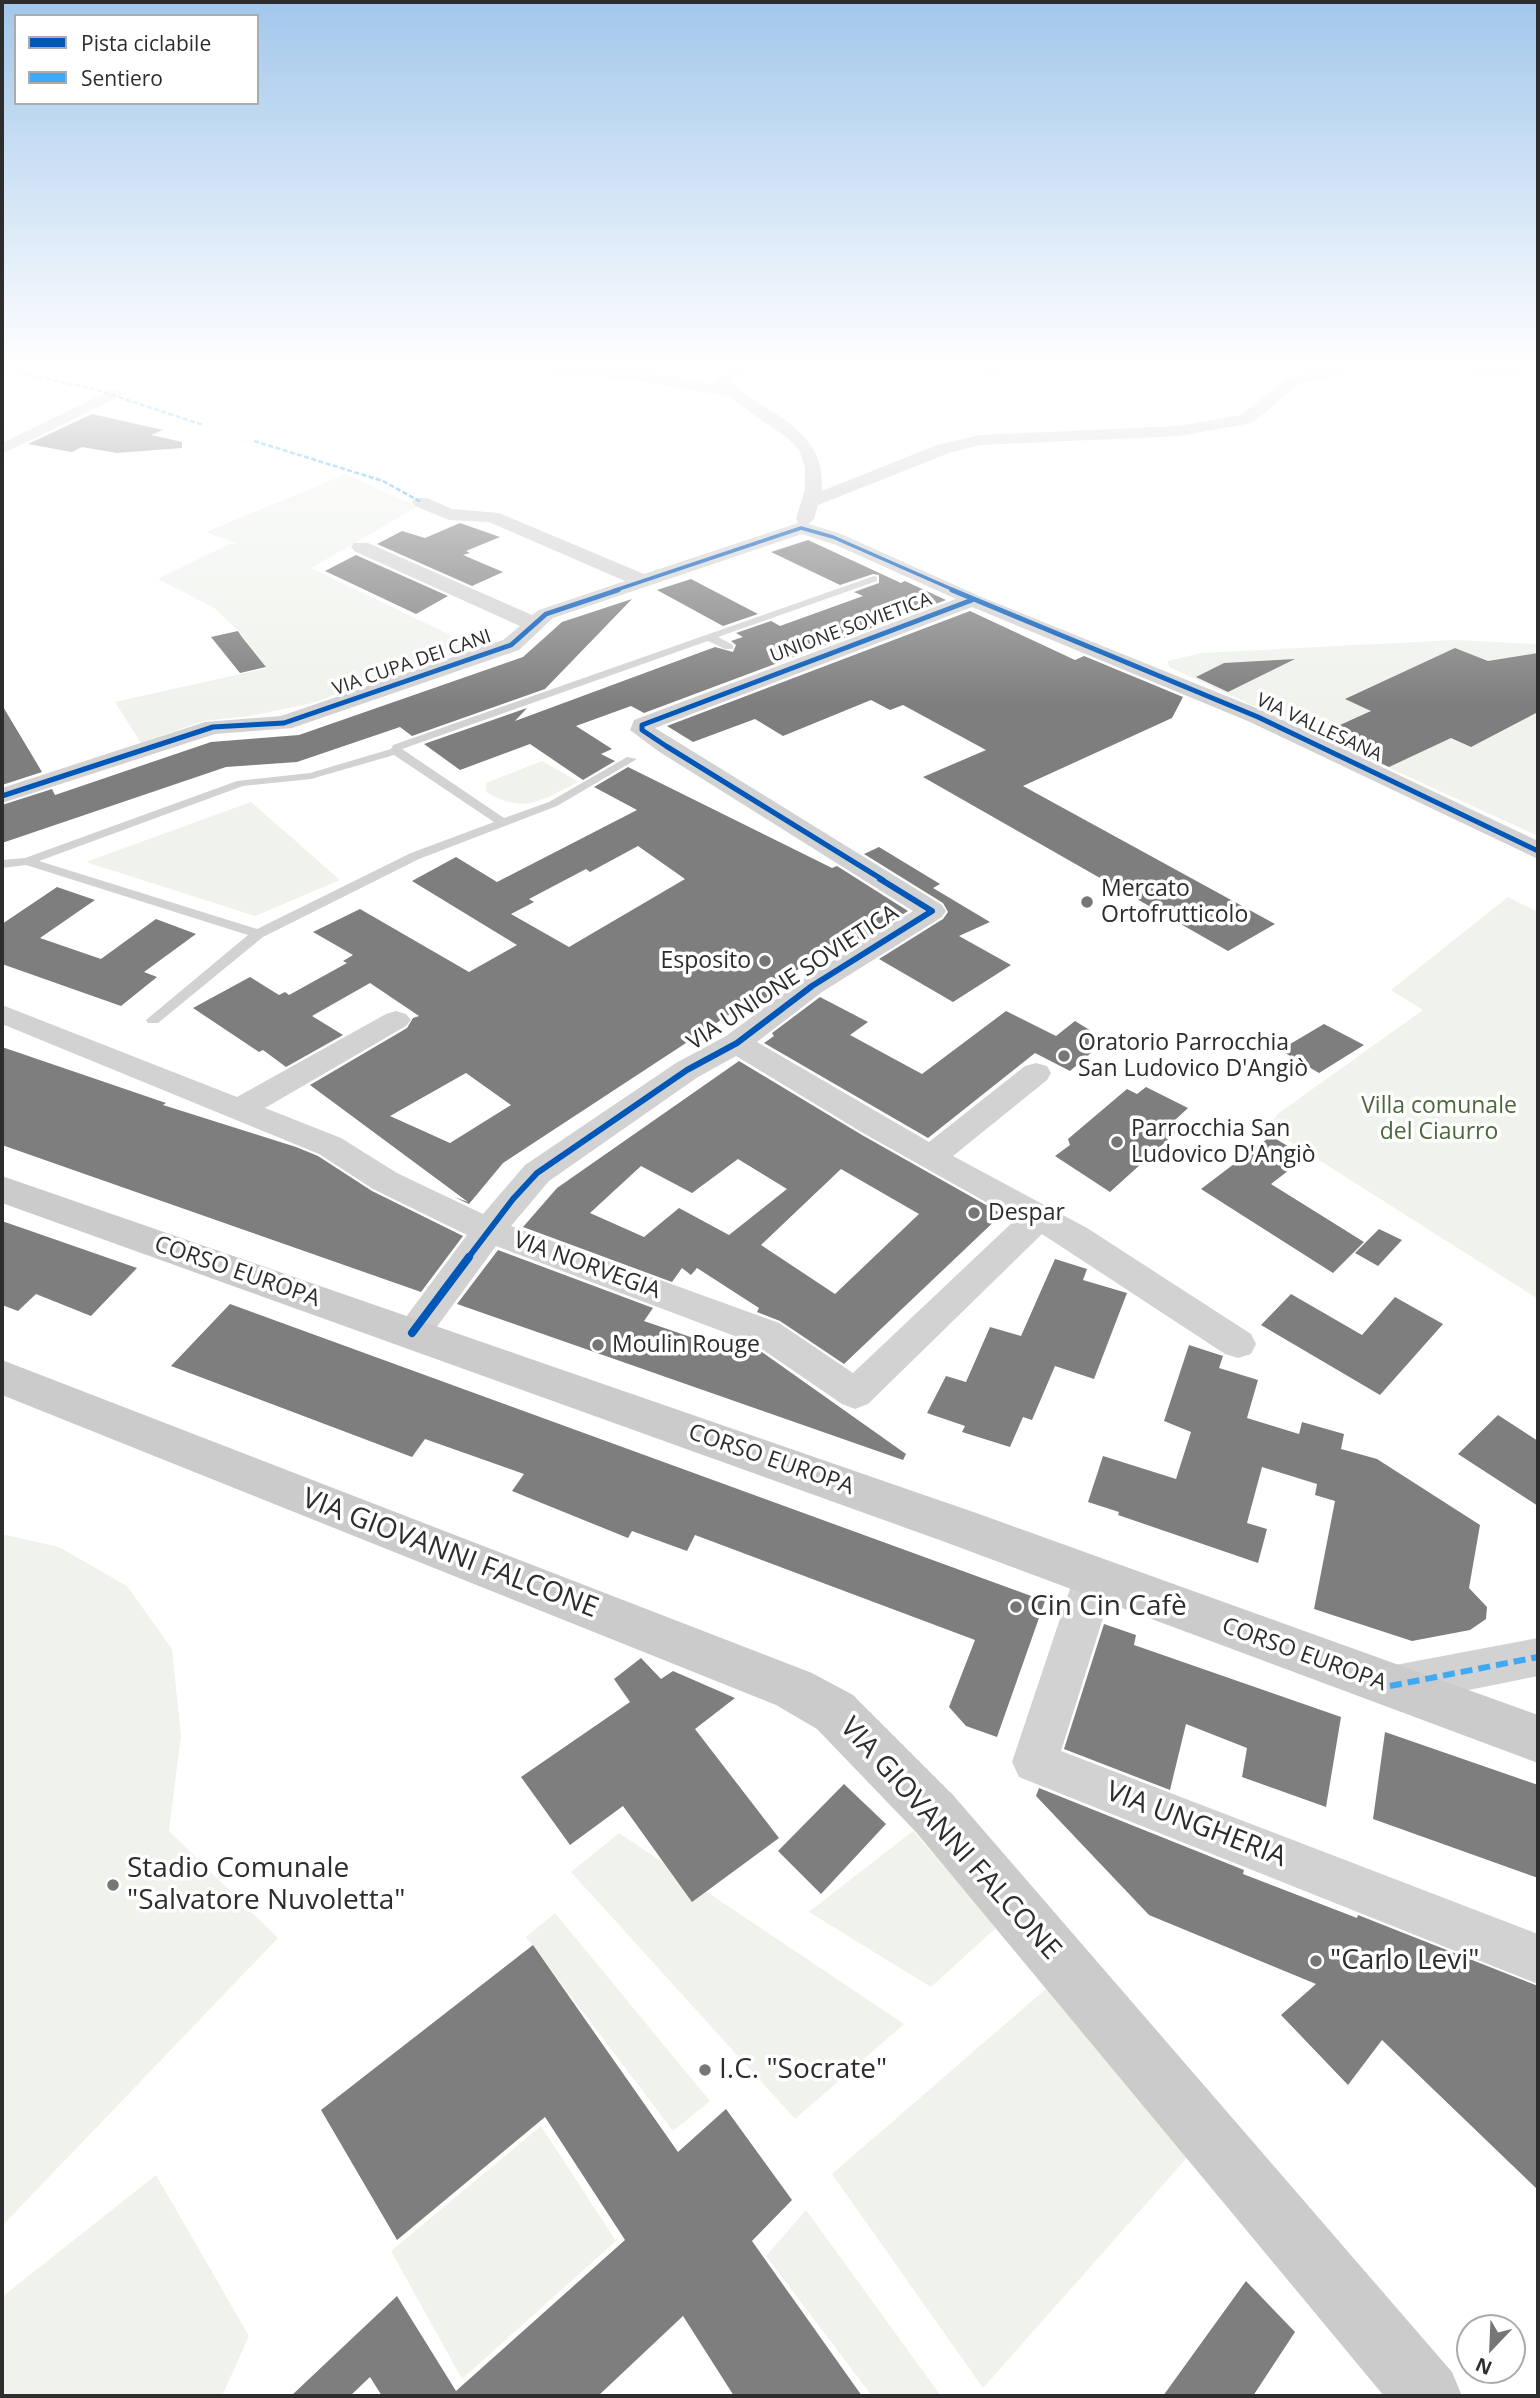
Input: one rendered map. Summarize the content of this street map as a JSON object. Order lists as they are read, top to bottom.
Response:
{
  "streets": {
    "main road": ["CORSO EUROPA", "VIA GIOVANNI FALCONE"],
    "street": [
      "UNIONE SOVIETICA",
      "VIA CUPA DEI CANI",
      "VIA VALLESANA",
      "VIA UNIONE SOVIETICA",
      "VIA NORVEGIA",
      "VIA UNGHERIA"
    ]
  },
  "crossings": [
    ["UNIONE SOVIETICA", "VIA UNIONE SOVIETICA"],
    ["VIA UNIONE SOVIETICA", "VIA NORVEGIA"],
    ["VIA UNIONE SOVIETICA", "CORSO EUROPA"],
    ["CORSO EUROPA", "VIA UNGHERIA"]
  ],
  "parks": ["Villa comunale del Ciaurro"],
  "places": [
    "Mercato Ortofrutticolo",
    "Esposito",
    "Oratorio Parrocchia San Ludovico D'Angiò",
    "Parrocchia San Ludovico D'Angiò",
    "Despar",
    "Moulin Rouge",
    "Cin Cin Cafè",
    "Stadio Comunale \"Salvatore Nuvoletta\"",
    "\"Carlo Levi\"",
    "I.C. \"Socrate\""
  ],
  "legend": ["Pista ciclabile", "Sentiero"],
  "north": "bottom left"
}
